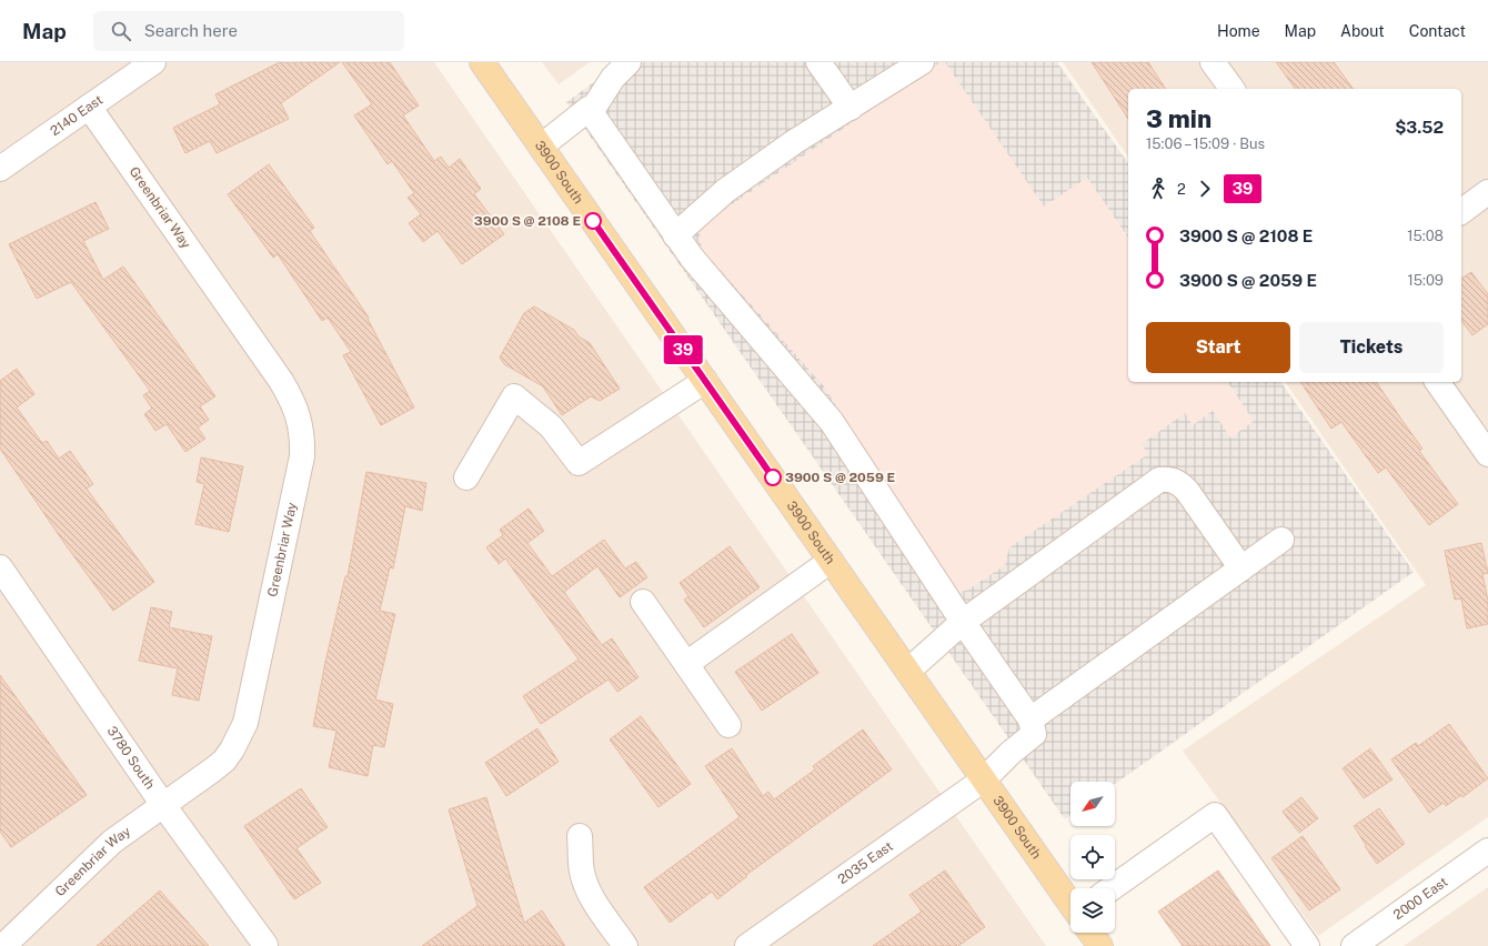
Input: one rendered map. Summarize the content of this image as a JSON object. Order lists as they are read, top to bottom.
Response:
{
  "streets": {
    "main road": ["3900 South"],
    "street": [
      "2140 East",
      "Greenbriar Way",
      "3780 South",
      "2035 East",
      "2000 East"
    ]
  },
  "crossings": [
    ["2140 East", "Greenbriar Way"],
    ["3900 South", "2035 East"],
    ["Greenbriar Way", "3780 South"]
  ],
  "places": ["3900 S @ 2108 E", "3900 S @ 2059 E"],
  "lines": ["bus line 39"],
  "north": "bottom left",
  "page": {
    "header": "Map",
    "search": "Search here",
    "nav": [
      "Home",
      "Map",
      "About",
      "Contact"
    ],
    "on_map": "39",
    "heading": ["3 min", "15:06 – 15:09 · Bus", "$3.52"],
    "legs": ["2", "39"],
    "list": [
      {
        "name": "3900 S @ 2108 E",
        "value": "15:08"
      },
      {
        "name": "3900 S @ 2059 E",
        "value": "15:09"
      }
    ],
    "buttons": ["Start", "Tickets"]
  }
}
